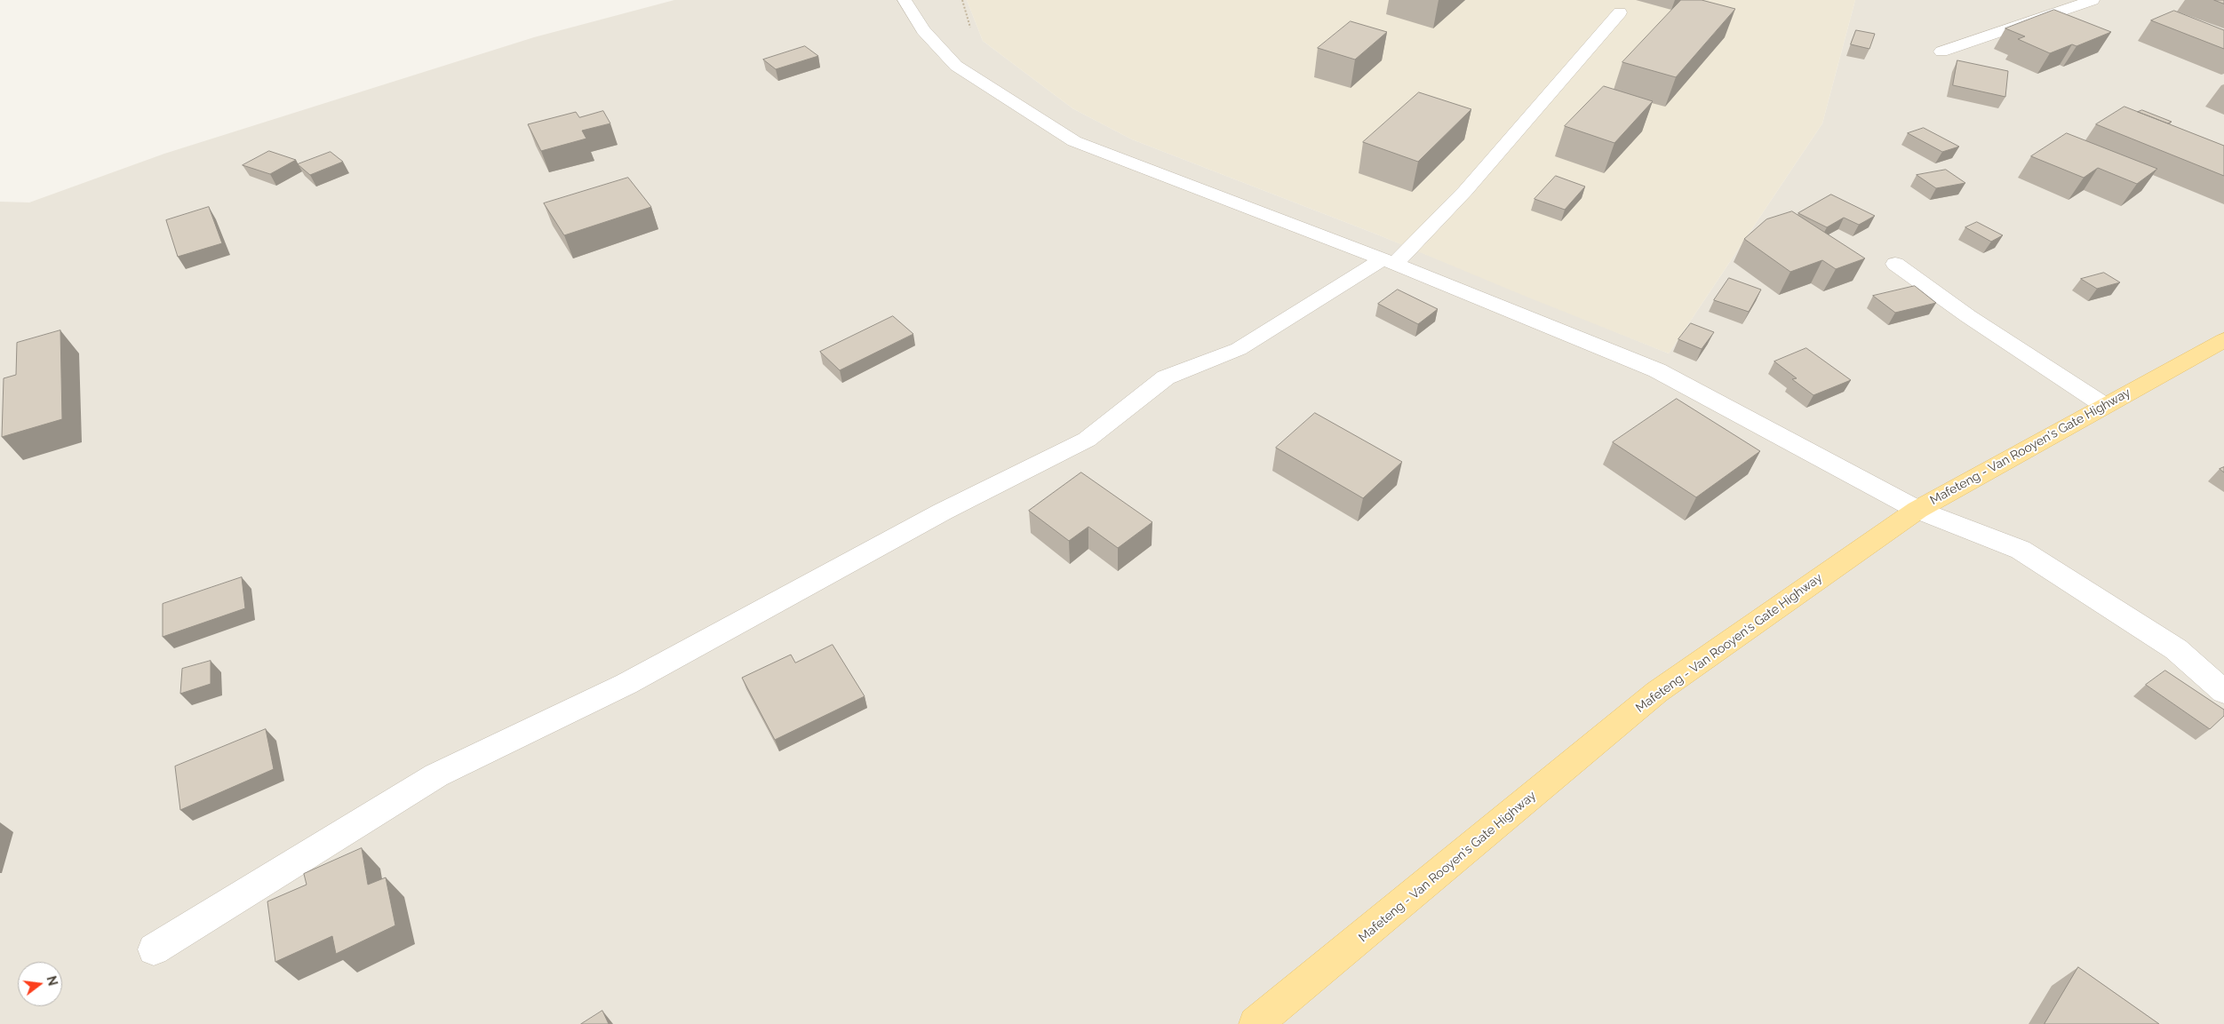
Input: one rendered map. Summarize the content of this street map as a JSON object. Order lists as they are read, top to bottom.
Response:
{
  "streets": {
    "main road": ["Mafeteng - Van Rooyen's Gate Highway"]
  },
  "north": "right"
}
